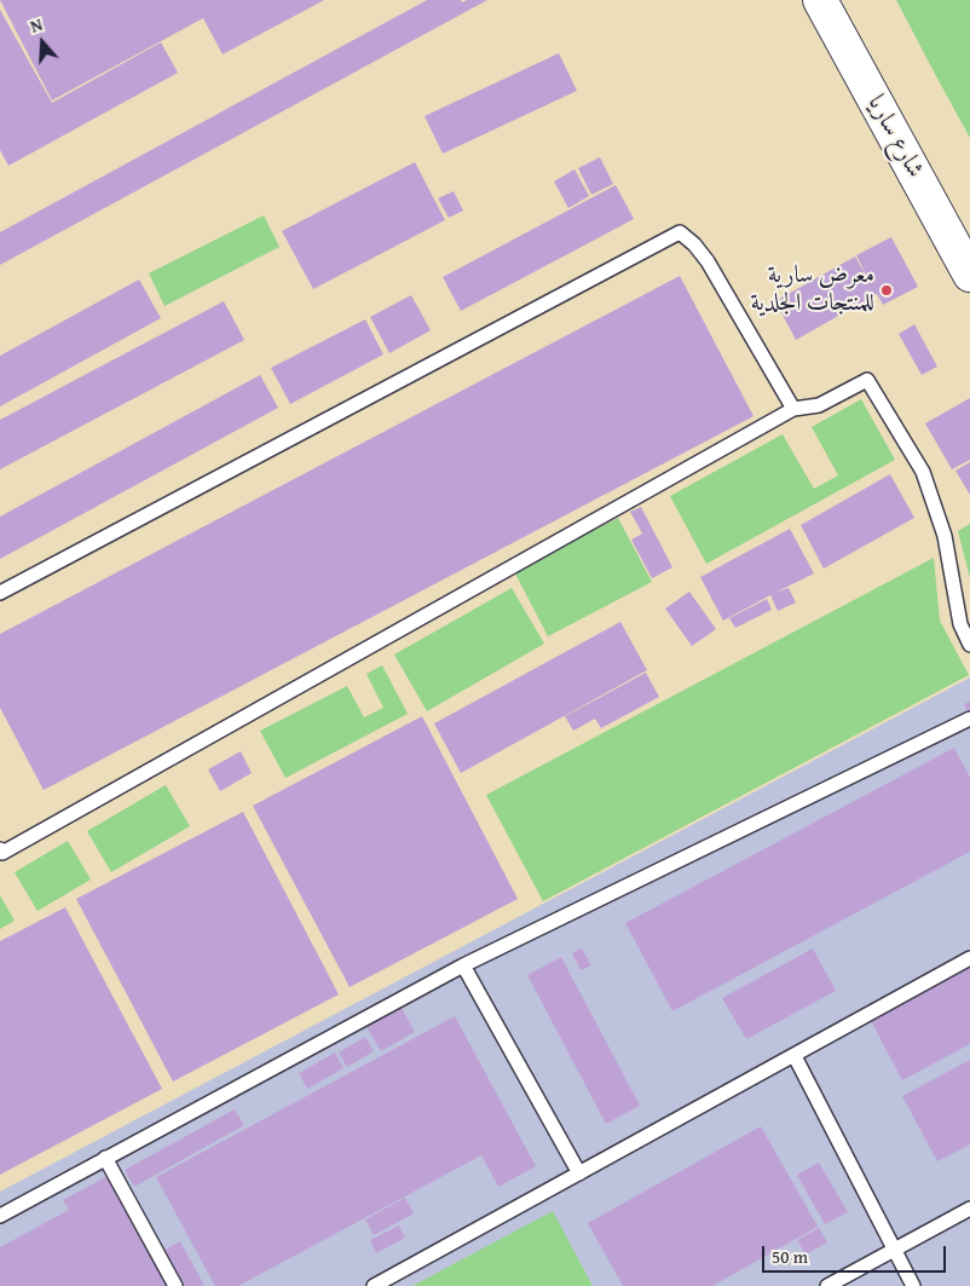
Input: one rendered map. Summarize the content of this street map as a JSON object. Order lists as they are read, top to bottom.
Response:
{
  "streets": {
    "street": ["شارع ساريا"]
  },
  "places": ["معرض سارية للمنتجات الجلدية"],
  "scale_bar": "50 m",
  "north": "top"
}
